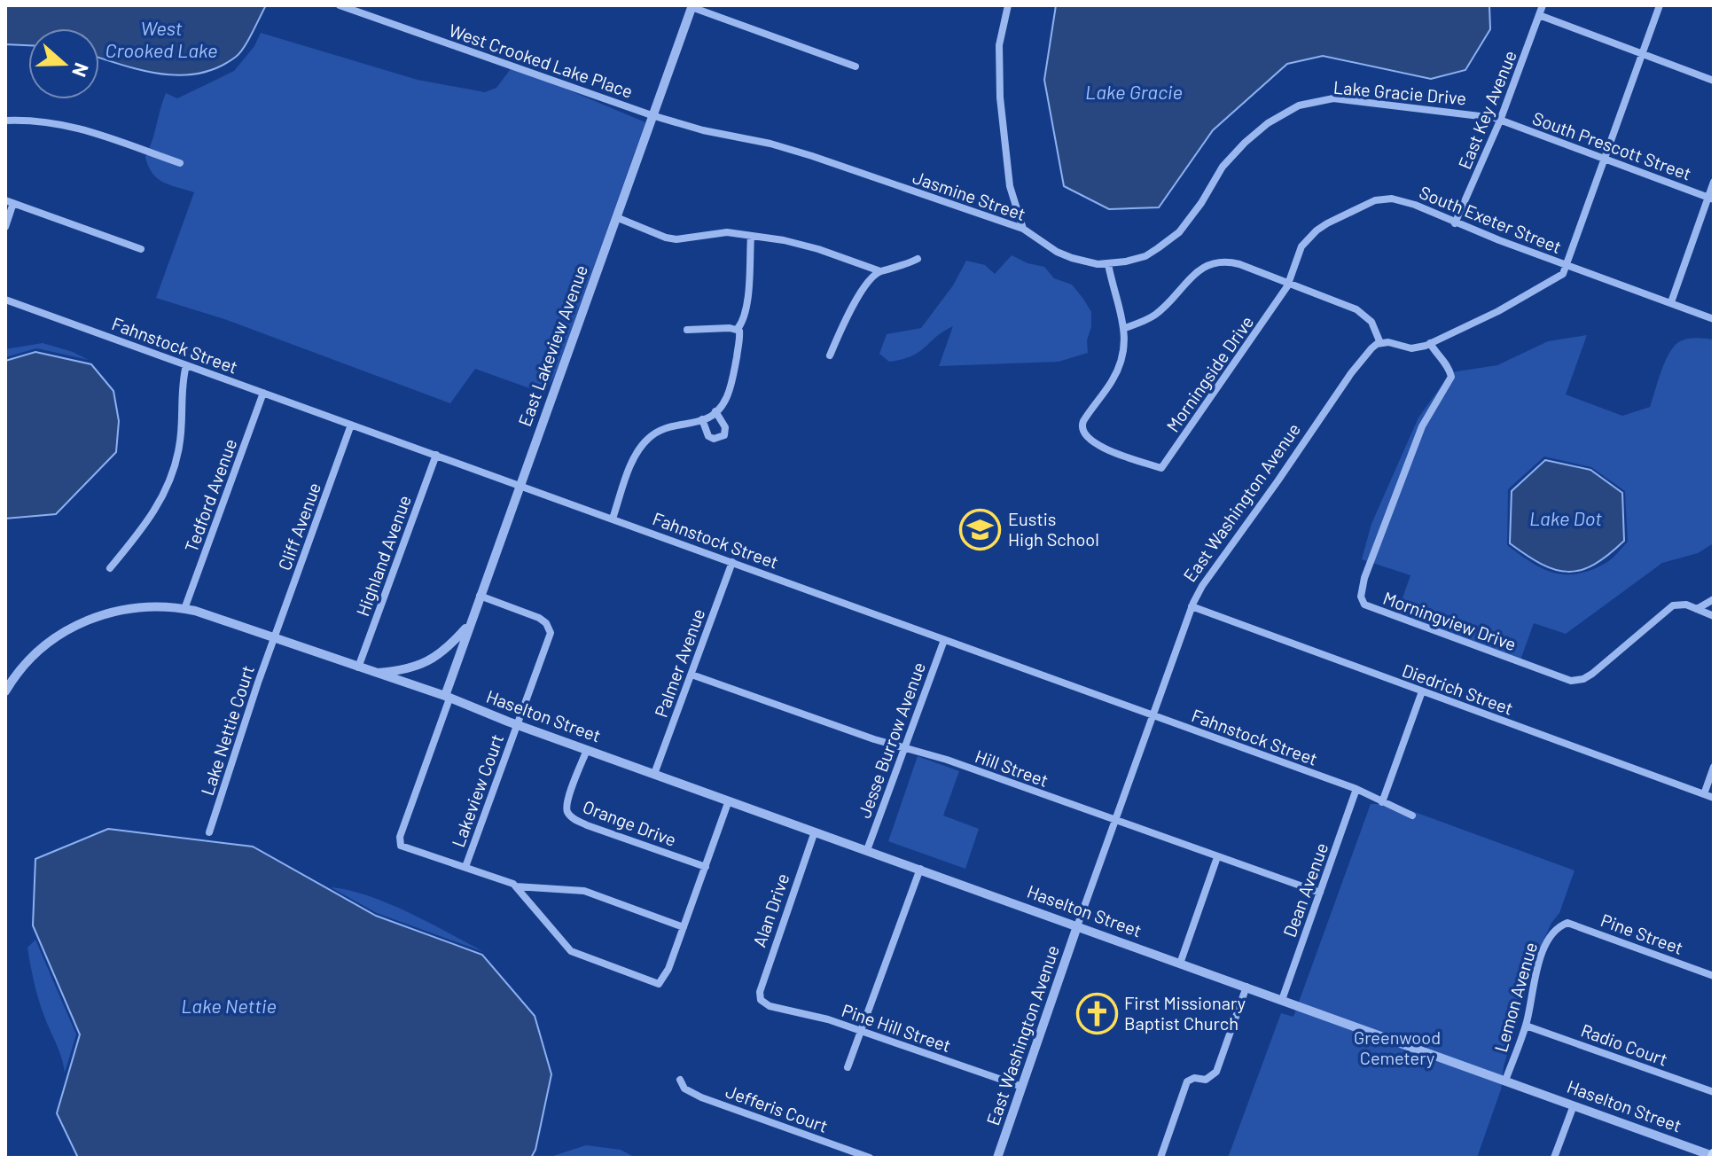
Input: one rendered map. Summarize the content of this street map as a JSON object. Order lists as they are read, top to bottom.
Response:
{
  "streets": {
    "street": [
      "West Crooked Lake Place",
      "Lake Gracie Drive",
      "East Key Avenue",
      "South Prescott Street",
      "Jasmine Street",
      "South Exeter Street",
      "Fahnstock Street",
      "East Lakeview Avenue",
      "Morningside Drive",
      "Tedford Avenue",
      "East Washington Avenue",
      "Cliff Avenue",
      "Highland Avenue",
      "Morningview Drive",
      "Palmer Avenue",
      "Diedrich Street",
      "Haselton Street",
      "Lake Nettie Court",
      "Jesse Burrow Avenue",
      "Hill Street",
      "Lakeview Court",
      "Orange Drive",
      "Dean Avenue",
      "Alan Drive",
      "Pine Street",
      "Lemon Avenue",
      "Pine Hill Street",
      "Radio Court",
      "Jefferis Court"
    ]
  },
  "crossings": [
    ["West Crooked Lake Place", "Jasmine Street"],
    ["West Crooked Lake Place", "East Lakeview Avenue"],
    ["Lake Gracie Drive", "East Key Avenue"],
    ["Lake Gracie Drive", "South Prescott Street"],
    ["Lake Gracie Drive", "Jasmine Street"],
    ["East Key Avenue", "South Prescott Street"],
    ["East Key Avenue", "South Exeter Street"],
    ["Jasmine Street", "East Lakeview Avenue"],
    ["South Exeter Street", "Morningside Drive"],
    ["Fahnstock Street", "East Lakeview Avenue"],
    ["Fahnstock Street", "Tedford Avenue"],
    ["Fahnstock Street", "East Washington Avenue"],
    ["Fahnstock Street", "Cliff Avenue"],
    ["Fahnstock Street", "Highland Avenue"],
    ["Fahnstock Street", "Palmer Avenue"],
    ["Fahnstock Street", "Jesse Burrow Avenue"],
    ["Fahnstock Street", "Dean Avenue"],
    ["East Lakeview Avenue", "Haselton Street"],
    ["East Lakeview Avenue", "Lakeview Court"],
    ["Tedford Avenue", "Haselton Street"],
    ["East Washington Avenue", "Diedrich Street"],
    ["East Washington Avenue", "Haselton Street"],
    ["East Washington Avenue", "Hill Street"],
    ["East Washington Avenue", "Pine Hill Street"],
    ["Cliff Avenue", "Haselton Street"],
    ["Cliff Avenue", "Lake Nettie Court"],
    ["Highland Avenue", "Haselton Street"],
    ["Palmer Avenue", "Haselton Street"],
    ["Palmer Avenue", "Hill Street"],
    ["Haselton Street", "Lake Nettie Court"],
    ["Haselton Street", "Jesse Burrow Avenue"],
    ["Haselton Street", "Lakeview Court"],
    ["Haselton Street", "Orange Drive"],
    ["Haselton Street", "Dean Avenue"],
    ["Haselton Street", "Alan Drive"],
    ["Haselton Street", "Lemon Avenue"],
    ["Jesse Burrow Avenue", "Hill Street"],
    ["Hill Street", "Dean Avenue"],
    ["Alan Drive", "Pine Hill Street"],
    ["Pine Street", "Lemon Avenue"],
    ["Lemon Avenue", "Radio Court"]
  ],
  "water": [
    "West Crooked Lake",
    "Lake Gracie",
    "Lake Dot",
    "Lake Nettie"
  ],
  "parks": ["Greenwood Cemetery"],
  "places": {
    "school or university": ["Eustis High School"],
    "church": ["First Missionary Baptist Church"]
  },
  "north": "right"
}
